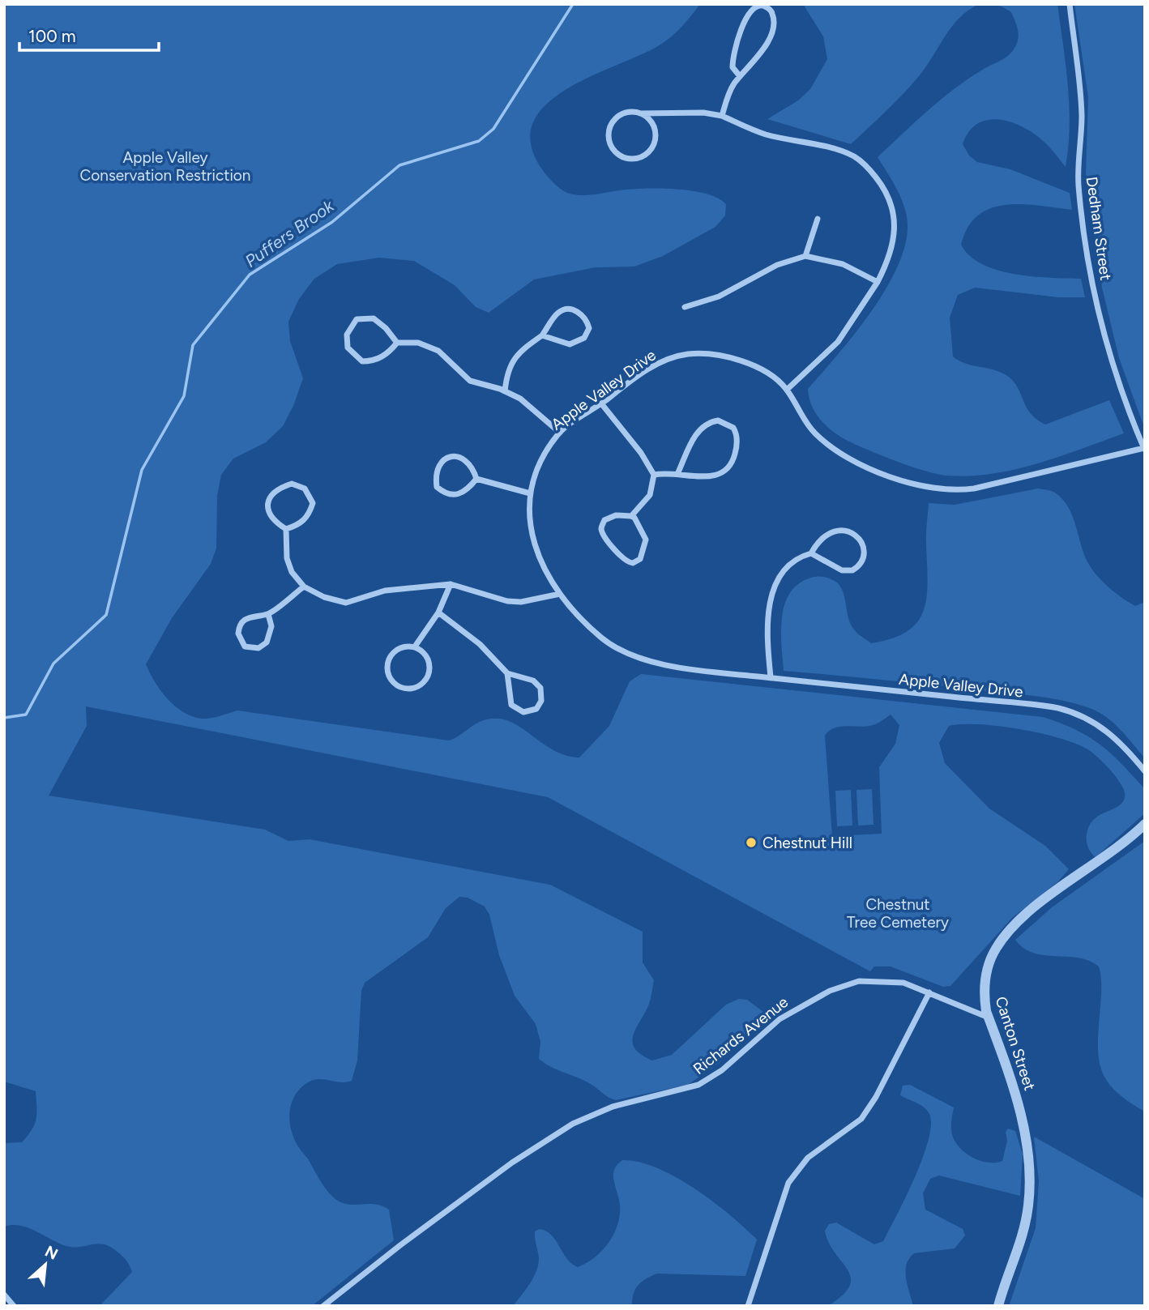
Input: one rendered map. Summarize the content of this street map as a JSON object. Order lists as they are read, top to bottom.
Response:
{
  "streets": {
    "street": [
      "Dedham Street",
      "Apple Valley Drive",
      "Richards Avenue",
      "Canton Street"
    ]
  },
  "crossings": [
    ["Dedham Street", "Apple Valley Drive"],
    ["Richards Avenue", "Canton Street"]
  ],
  "water": ["Puffers Brook"],
  "parks": ["Apple Valley Conservation Restriction", "Chestnut Tree Cemetery"],
  "places": ["Chestnut Hill"],
  "scale_bar": "100 m",
  "north": "top right"
}
